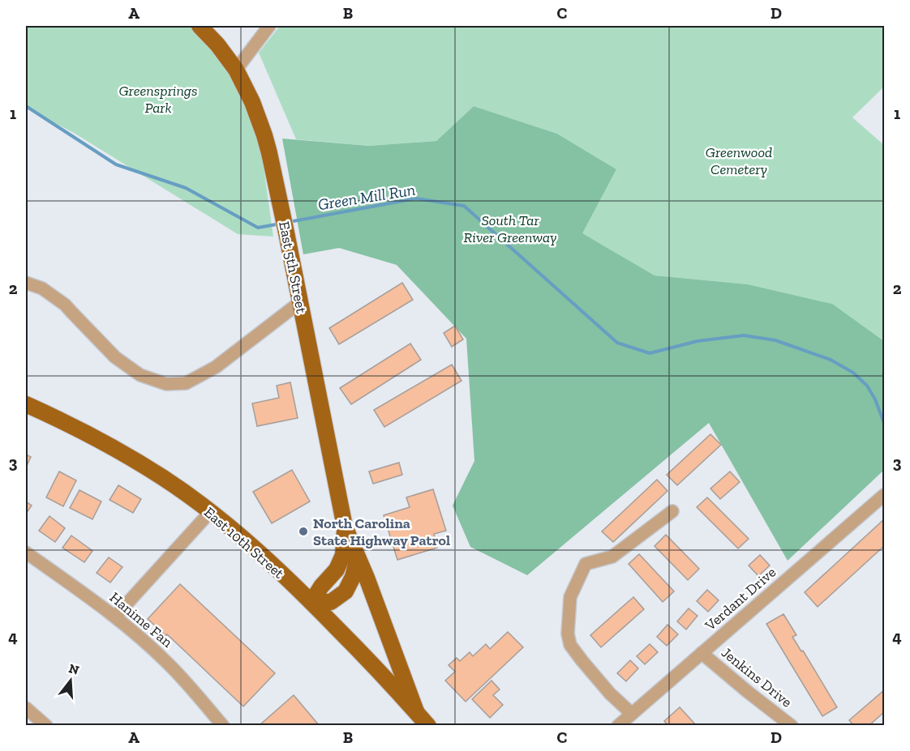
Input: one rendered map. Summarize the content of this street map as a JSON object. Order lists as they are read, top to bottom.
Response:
{
  "streets": {
    "main road": ["East 5th Street", "East 10th Street"],
    "street": ["Verdant Drive", "Hanime Fan", "Jenkins Drive"]
  },
  "crossings": [
    ["East 5th Street", "East 10th Street"],
    ["Verdant Drive", "Jenkins Drive"]
  ],
  "water": ["Green Mill Run"],
  "parks": ["Greensprings Park", "Greenwood Cemetery", "South Tar River Greenway"],
  "places": ["North Carolina State Highway Patrol"],
  "north": "top",
  "grid": {
    "columns": [
      "A",
      "B",
      "C",
      "D"
    ],
    "rows": [
      "1",
      "2",
      "3",
      "4"
    ]
  }
}
